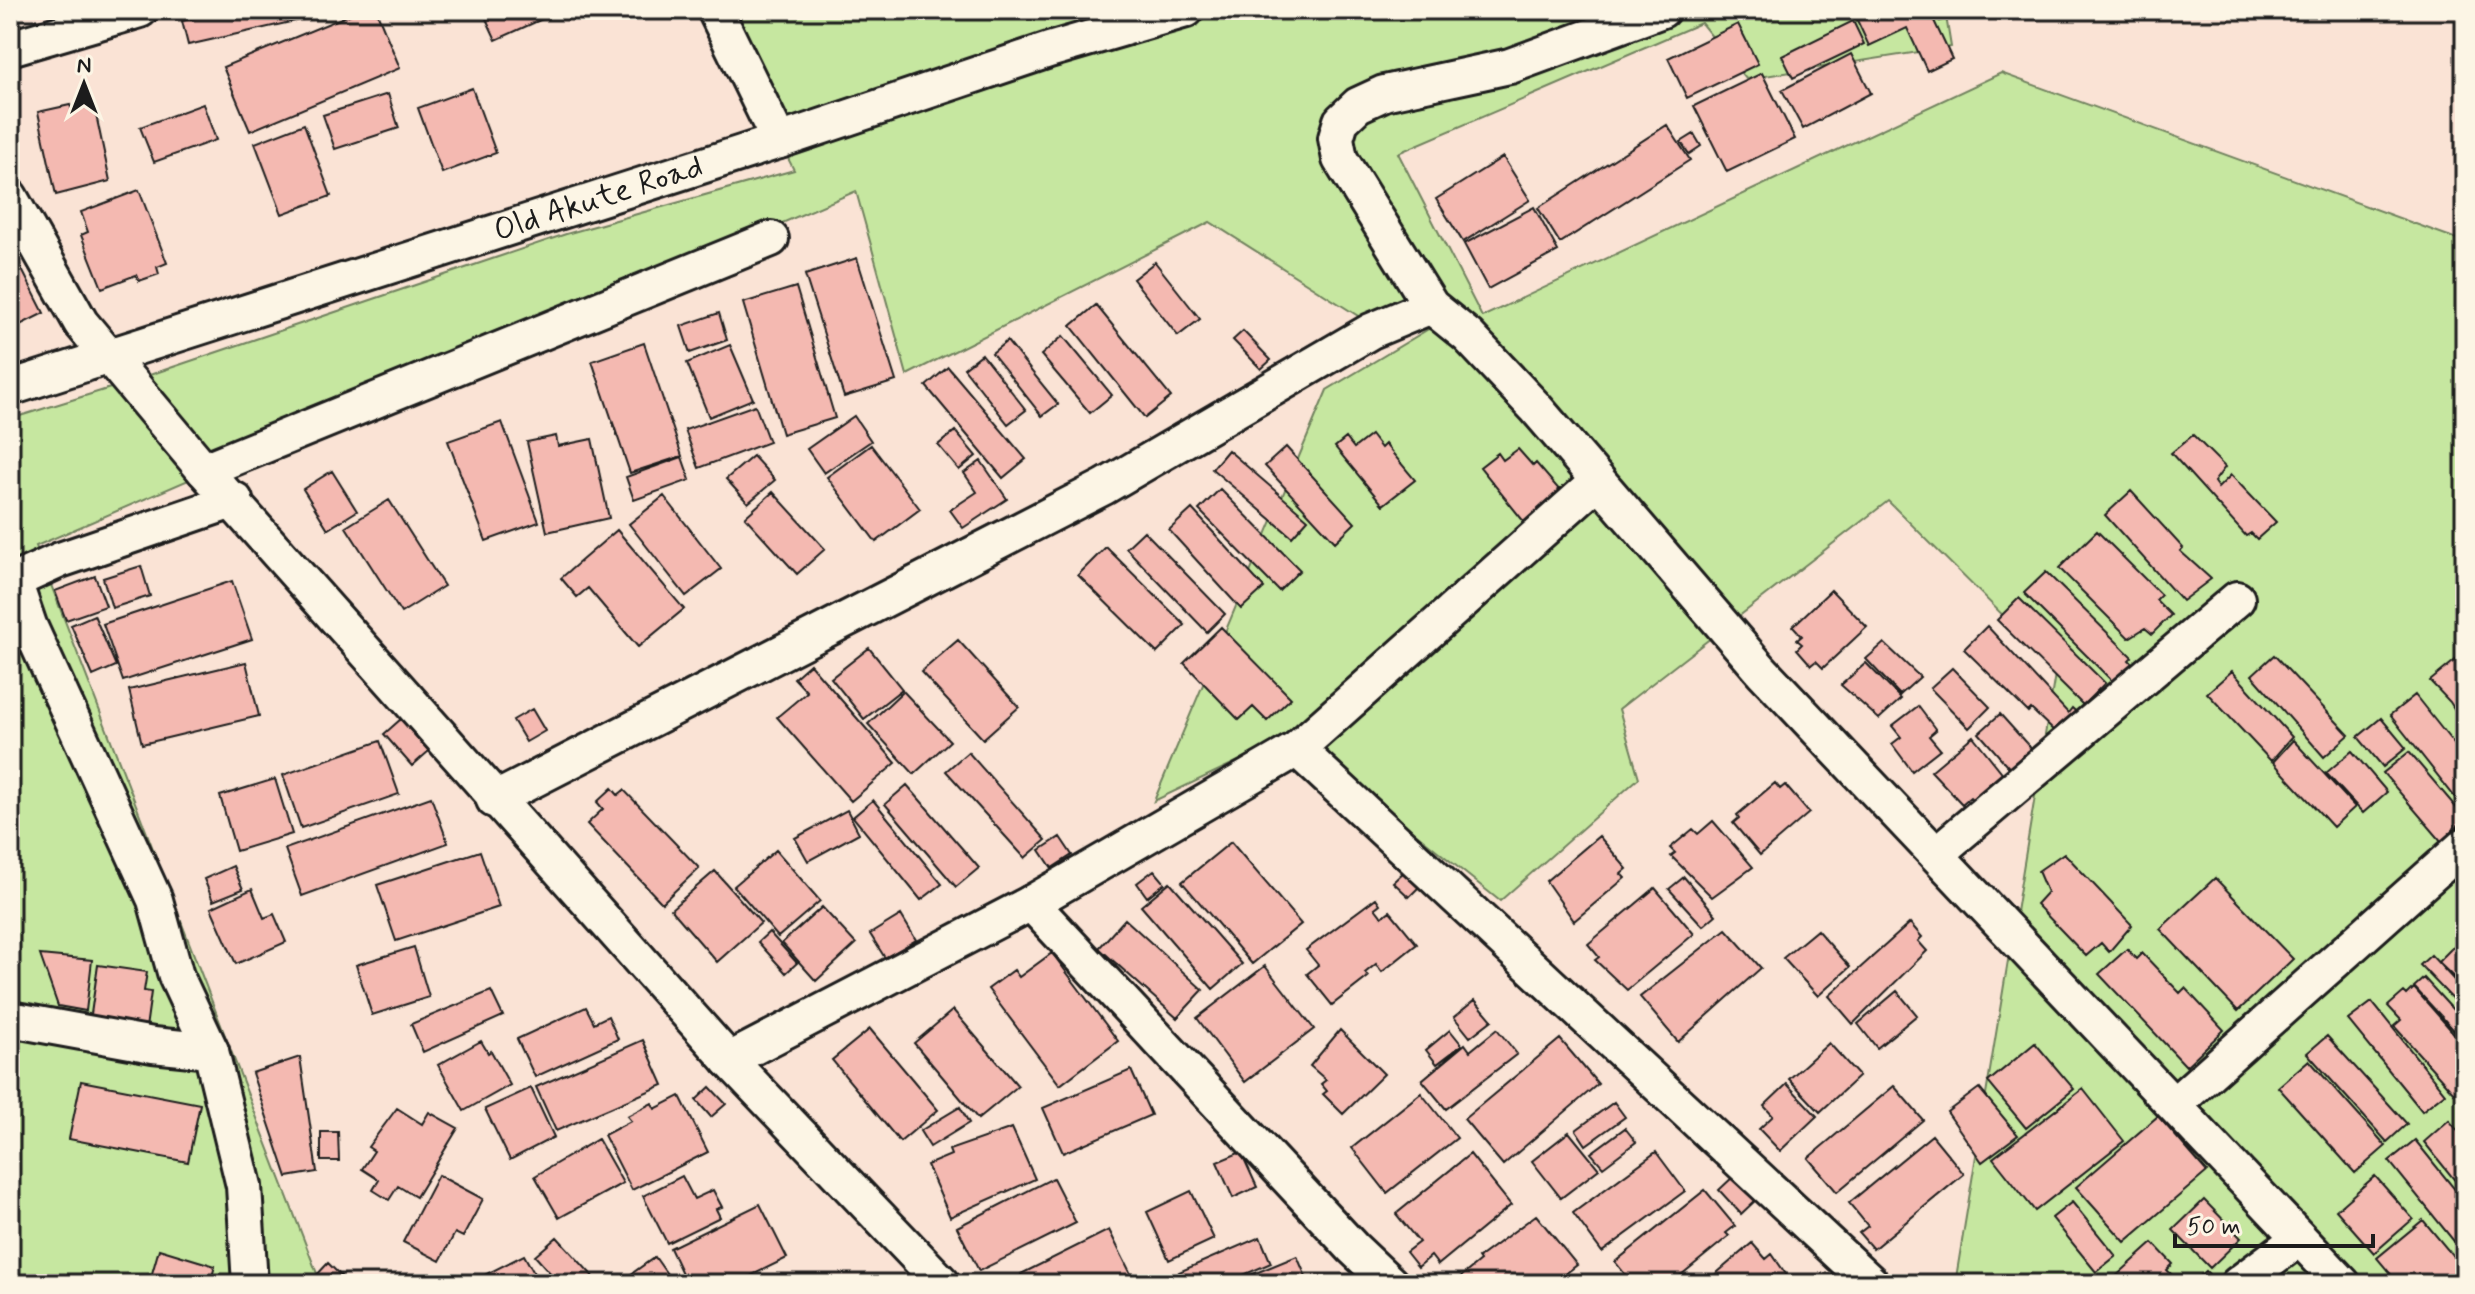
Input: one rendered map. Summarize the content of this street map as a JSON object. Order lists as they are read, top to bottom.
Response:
{
  "streets": {
    "street": ["Old Akute Road"]
  },
  "scale_bar": "50 m",
  "north": "top"
}
